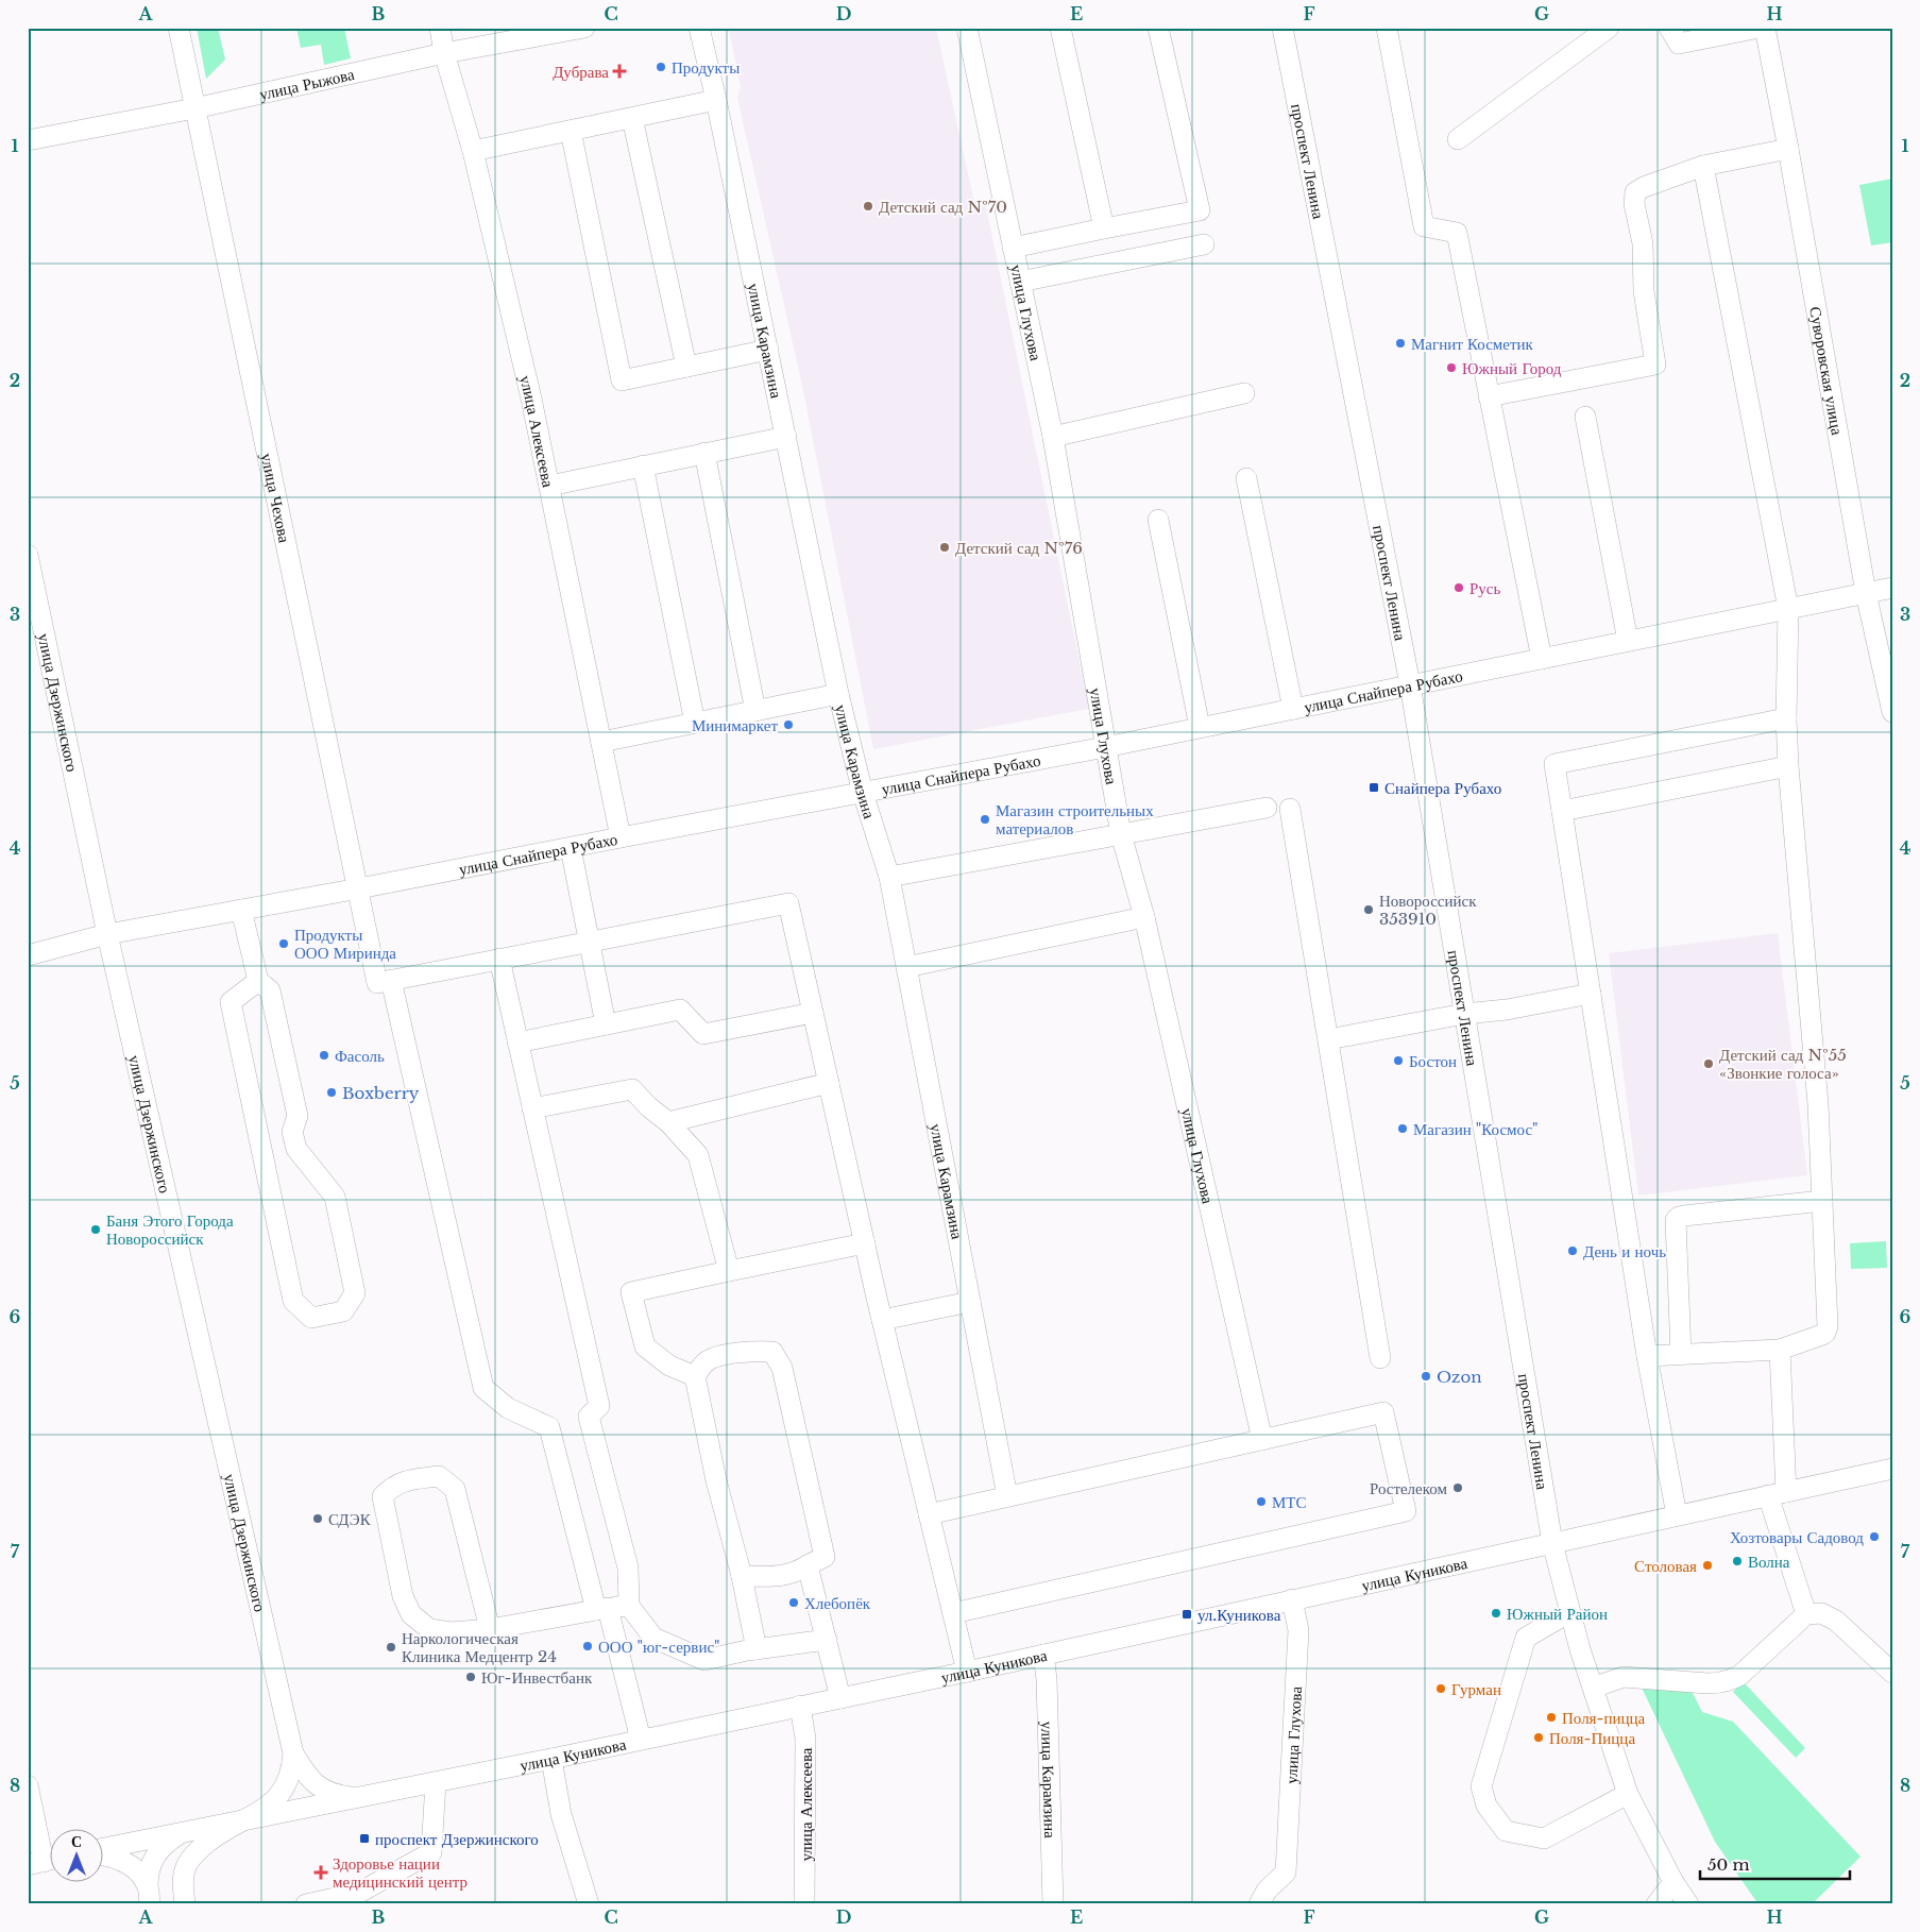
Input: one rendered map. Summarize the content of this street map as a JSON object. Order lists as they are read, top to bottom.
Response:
{
  "streets": {
    "street": [
      "улица Рыжова",
      "проспект Ленина",
      "улица Глухова",
      "улица Карамзина",
      "Суворовская улица",
      "улица Алексеева",
      "улица Чехова",
      "улица Снайпера Рубахо",
      "улица Дзержинского",
      "улица Куникова"
    ]
  },
  "crossings": [
    ["улица Рыжова", "улица Алексеева"],
    ["улица Рыжова", "улица Чехова"],
    ["проспект Ленина", "улица Снайпера Рубахо"],
    ["проспект Ленина", "улица Куникова"],
    ["улица Глухова", "улица Снайпера Рубахо"],
    ["улица Глухова", "улица Куникова"],
    ["улица Карамзина", "улица Снайпера Рубахо"],
    ["улица Карамзина", "улица Куникова"],
    ["Суворовская улица", "улица Снайпера Рубахо"],
    ["улица Алексеева", "улица Снайпера Рубахо"],
    ["улица Алексеева", "улица Куникова"],
    ["улица Чехова", "улица Снайпера Рубахо"],
    ["улица Снайпера Рубахо", "улица Дзержинского"]
  ],
  "places": {
    "other": [
      "Продукты",
      "Детский сад №70",
      "Магнит Косметик",
      "Южный Город",
      "Детский сад №76",
      "Русь",
      "Минимаркет",
      "Магазин строительных материалов",
      "Новороссийск 353910",
      "Продукты ООО Миринда",
      "Фасоль",
      "Бостон",
      "Детский сад №55 «Звонкие голоса»",
      "Boxberry",
      "Магазин \"Космос\"",
      "Баня Этого Города Новороссийск",
      "День и ночь",
      "Ozon",
      "Ростелеком",
      "МТС",
      "СДЭК",
      "Хозтовары Садовод",
      "Волна",
      "Столовая",
      "Хлебопёк",
      "Южный Район",
      "ООО \"юг-сервис\"",
      "Наркологическая Клиника Медцентр 24",
      "Юг-Инвестбанк",
      "Гурман",
      "Поля-пицца",
      "Поля-Пицца"
    ],
    "health": ["Дубрава", "Здоровье нации медицинский центр"],
    "transit": ["Снайпера Рубахо", "ул.Куникова", "проспект Дзержинского"]
  },
  "scale_bar": "50 m",
  "north": "top",
  "grid": {
    "columns": [
      "A",
      "B",
      "C",
      "D",
      "E",
      "F",
      "G",
      "H"
    ],
    "rows": [
      "1",
      "2",
      "3",
      "4",
      "5",
      "6",
      "7",
      "8"
    ]
  }
}
